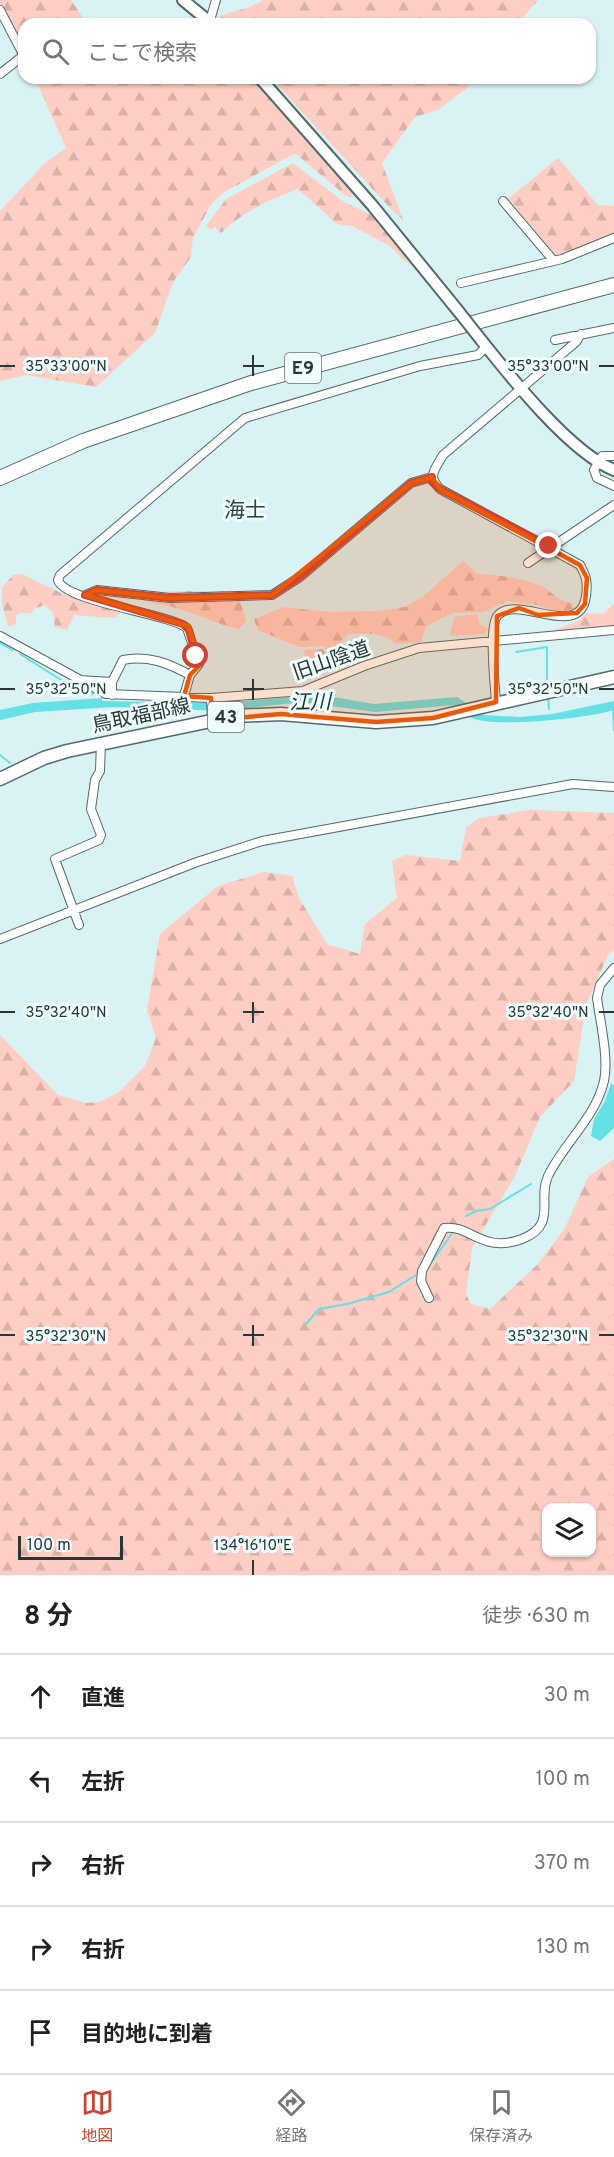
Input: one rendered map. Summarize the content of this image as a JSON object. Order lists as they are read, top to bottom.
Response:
{
  "streets": {
    "highway": ["E9"],
    "main road": ["鳥取福部線", "43"],
    "street": ["旧山陰道"]
  },
  "districts": ["海士"],
  "water": ["江川"],
  "scale_bar": "100 m",
  "page": {
    "search": "ここで検索",
    "scale": "100 m",
    "heading": ["8 分", "徒歩 · 630 m"],
    "list": [
      ["直進", "30 m"],
      ["左折", "100 m"],
      ["右折", "370 m"],
      ["右折", "130 m"],
      "目的地に到着"
    ],
    "nav": ["地図", "経路", "保存済み"]
  },
  "coordinates": [
    "35°33'00\"N",
    "35°32'50\"N",
    "35°32'40\"N",
    "35°32'30\"N",
    "134°16'10\"E"
  ]
}
